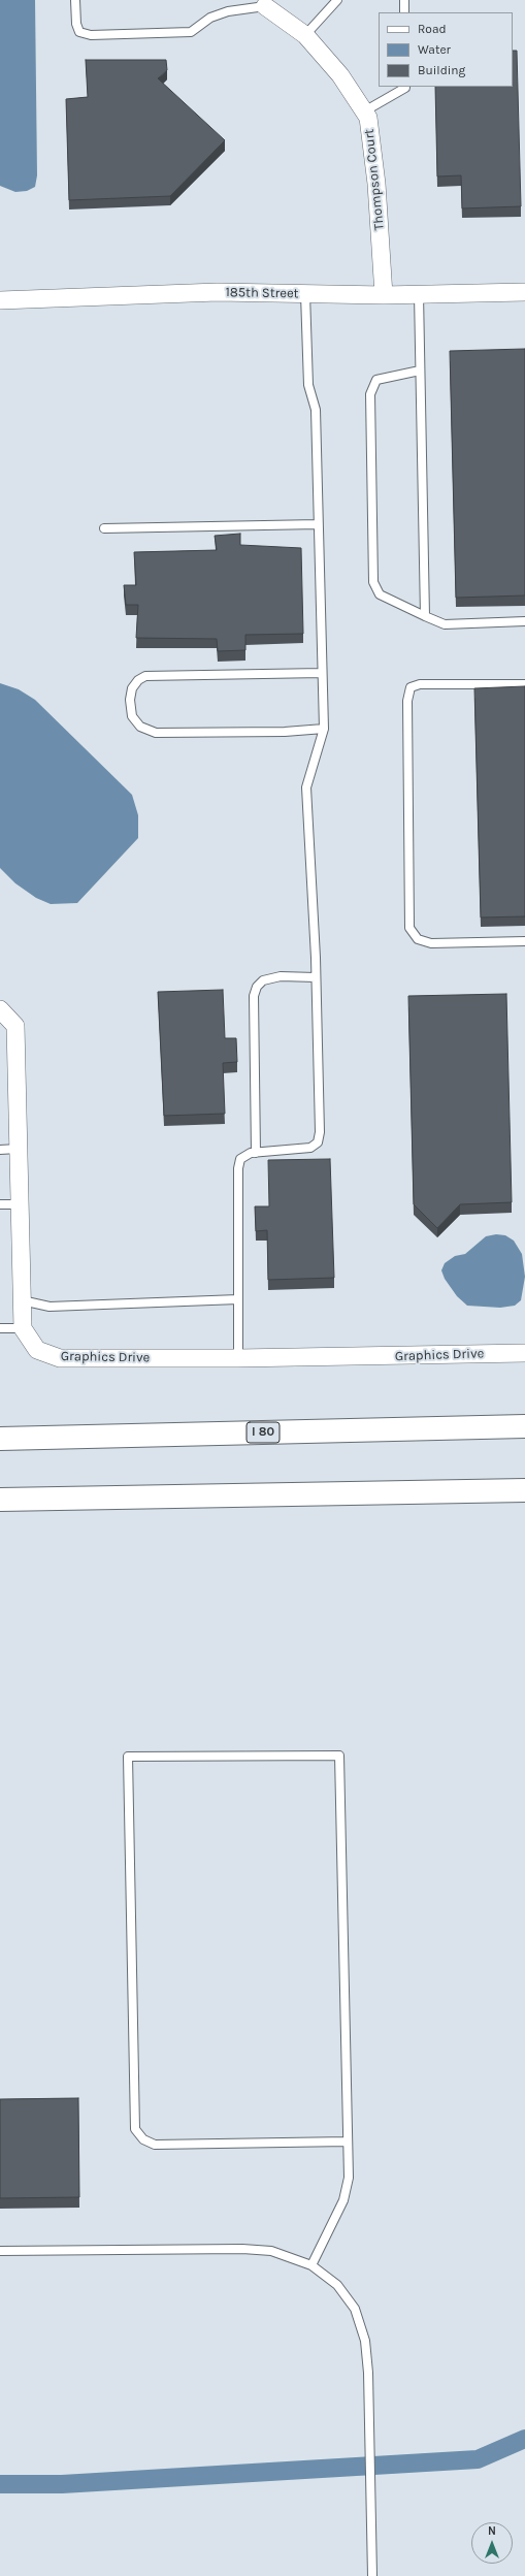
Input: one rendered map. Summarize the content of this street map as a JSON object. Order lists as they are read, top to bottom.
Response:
{
  "streets": {
    "highway": ["I 80"],
    "street": ["Thompson Court", "185th Street", "Graphics Drive"]
  },
  "crossings": [
    ["Thompson Court", "185th Street"]
  ],
  "legend": ["Road", "Water", "Building"],
  "north": "top"
}
